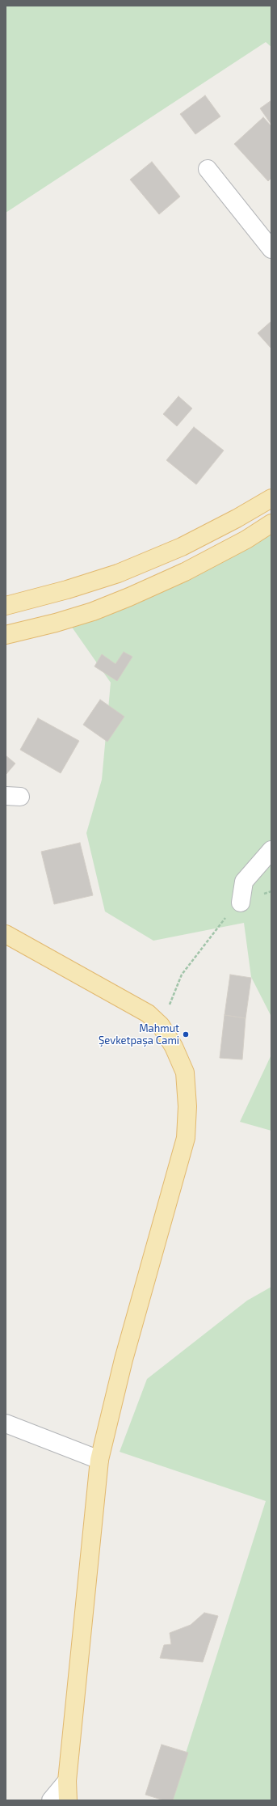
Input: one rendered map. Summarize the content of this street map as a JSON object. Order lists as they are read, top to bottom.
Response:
{
  "places": ["Mahmut Şevketpaşa Cami"]
}
